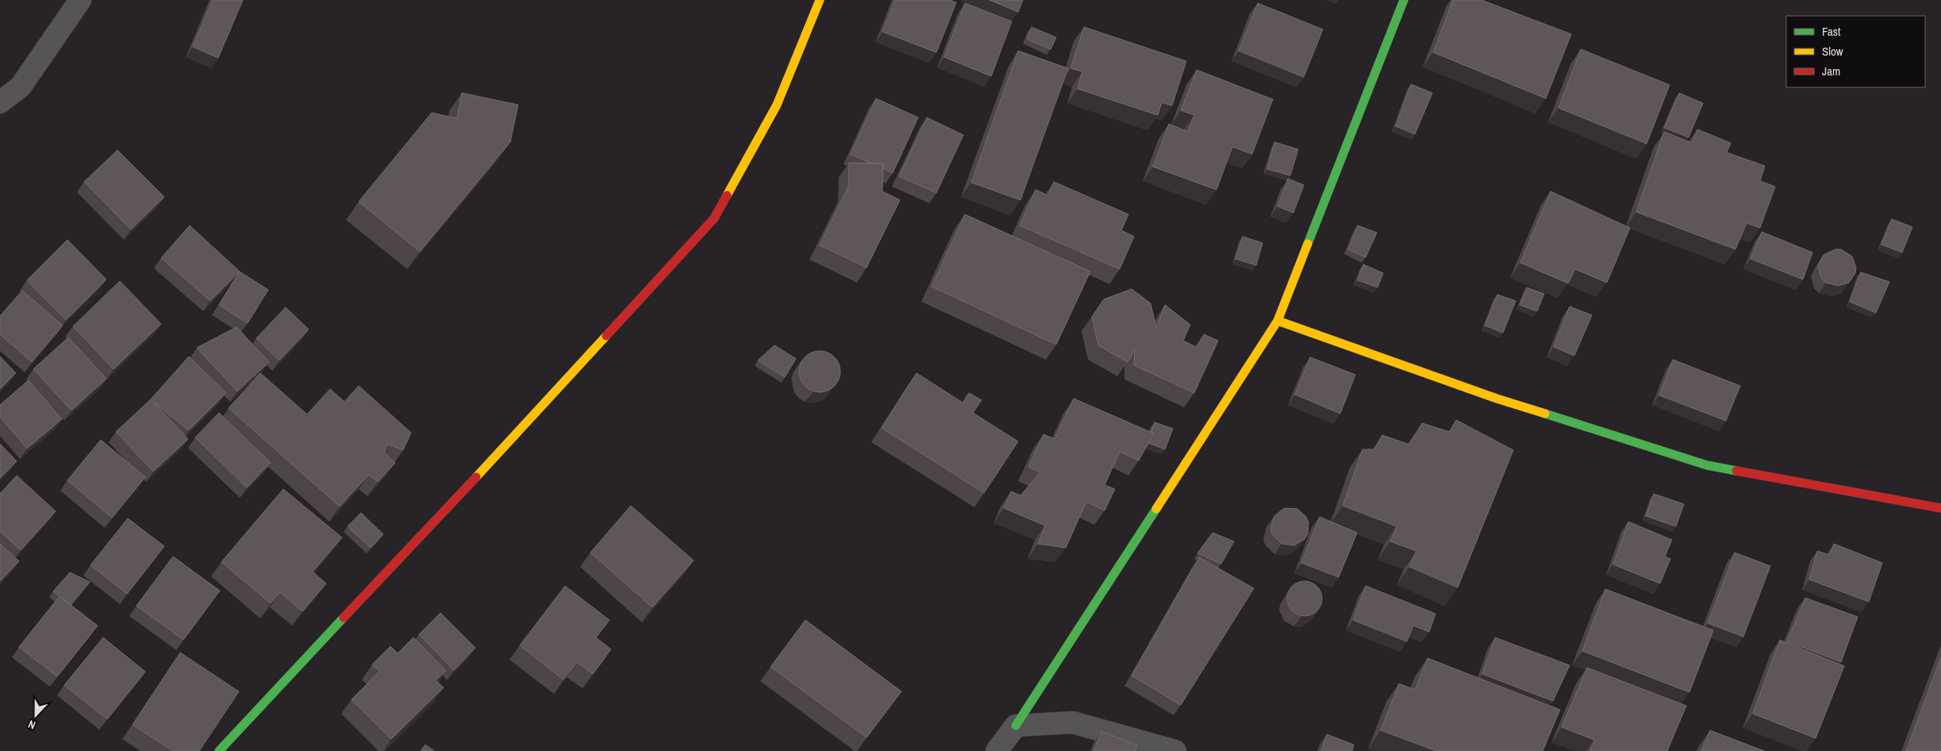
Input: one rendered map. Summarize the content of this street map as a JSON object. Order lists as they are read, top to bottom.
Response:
{
  "legend": ["Fast", "Slow", "Jam"],
  "north": "bottom"
}
